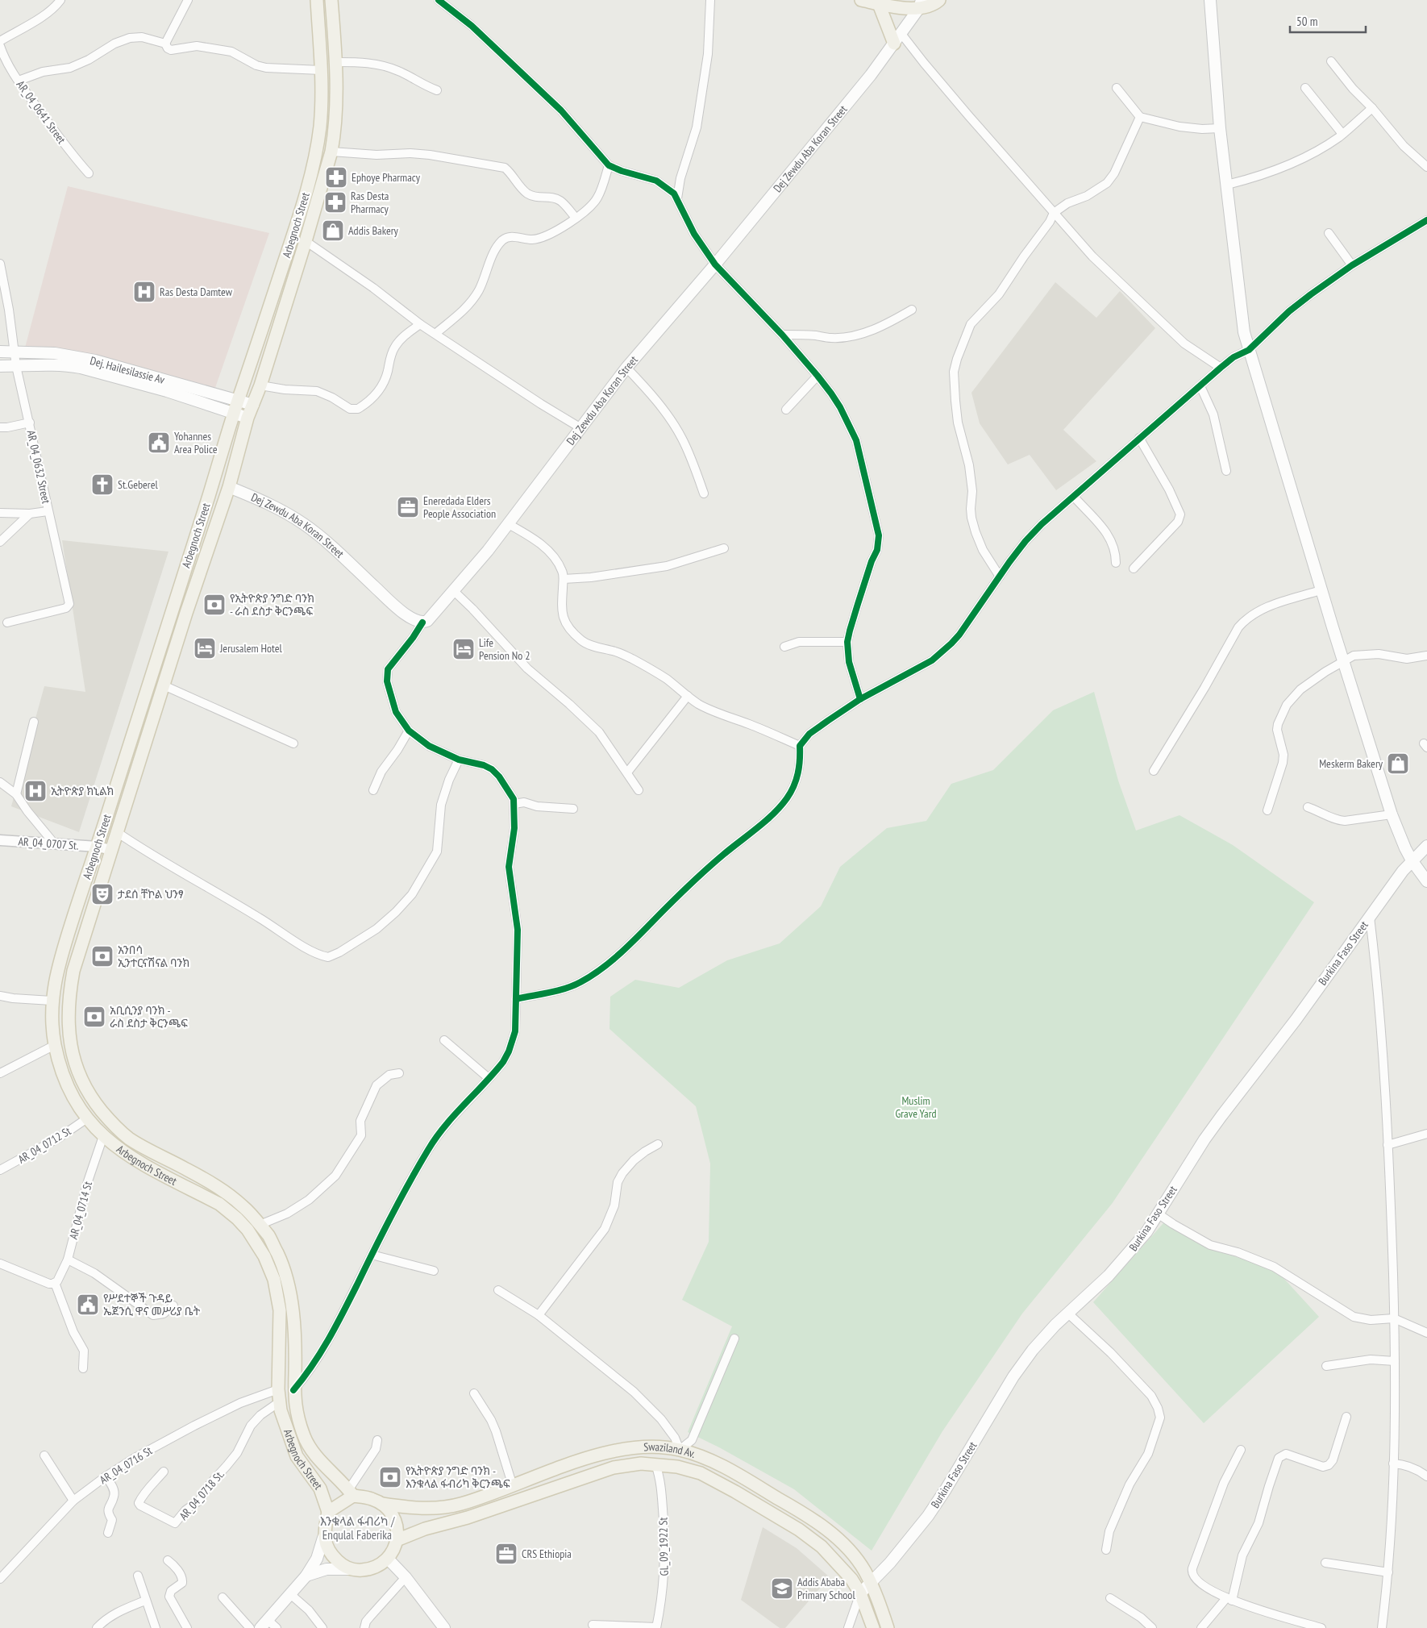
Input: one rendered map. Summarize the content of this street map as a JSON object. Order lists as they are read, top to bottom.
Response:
{
  "streets": {
    "main road": [
      "Dej Zewdu Aba Koran Street",
      "Arbegnoch Street",
      "Dej. Hailesilassie Av",
      "Burkina Faso Street",
      "Swaziland Av."
    ],
    "street": [
      "AR_04_0641 Street",
      "AR_04_0632 Street",
      "AR_04_0707 St.",
      "AR_04_0712 St",
      "AR_04_0714 St",
      "AR_04_0716 St",
      "AR_04_0718 St.",
      "GL_09_1922 St"
    ]
  },
  "crossings": [
    ["Dej Zewdu Aba Koran Street", "Arbegnoch Street"],
    ["Arbegnoch Street", "Dej. Hailesilassie Av"],
    ["Arbegnoch Street", "AR_04_0707 St."],
    ["Arbegnoch Street", "AR_04_0712 St"],
    ["Arbegnoch Street", "AR_04_0714 St"],
    ["Arbegnoch Street", "Swaziland Av."],
    ["Arbegnoch Street", "AR_04_0716 St"],
    ["Arbegnoch Street", "AR_04_0718 St."],
    ["Dej. Hailesilassie Av", "AR_04_0632 Street"],
    ["Burkina Faso Street", "Swaziland Av."],
    ["Swaziland Av.", "GL_09_1922 St"]
  ],
  "districts": ["እንቁላል ፋብሪካ / Enqulal Faberika"],
  "parks": ["Muslim Grave Yard"],
  "places": {
    "pharmacy": ["Ephoye Pharmacy", "Ras Desta Pharmacy"],
    "shop": ["Addis Bakery", "Meskerm Bakery"],
    "hospital": ["Ras Desta Damtew", "ኢትዮጵያ ክኒልክ"],
    "public building": ["Yohannes Area Police", "የሥደተኞች ጉዳይ ኤጀንሲ ዋና መሥሪያ ቤት"],
    "church": ["St.Geberel"],
    "office": ["Eneredada Elders People Association", "CRS Ethiopia"],
    "bank": [
      "የኢትዮጵያ ንግድ ባንክ - ራስ ደስታ ቅርንጫፍ",
      "አንበሳ ኢንተርናሽናል ባንክ",
      "አቢሲንያ ባንክ - ራስ ደስታ ቅርንጫፍ",
      "የኢትዮጵያ ንግድ ባንክ - እንቁላል ፋብሪካ ቅርንጫፍ"
    ],
    "hotel": ["Jerusalem Hotel", "Life Pension No 2"],
    "theatre": ["ታደሰ ቸኮል ህንፃ"],
    "school or university": ["Addis Ababa Primary School"]
  },
  "scale_bar": "50 m"
}
